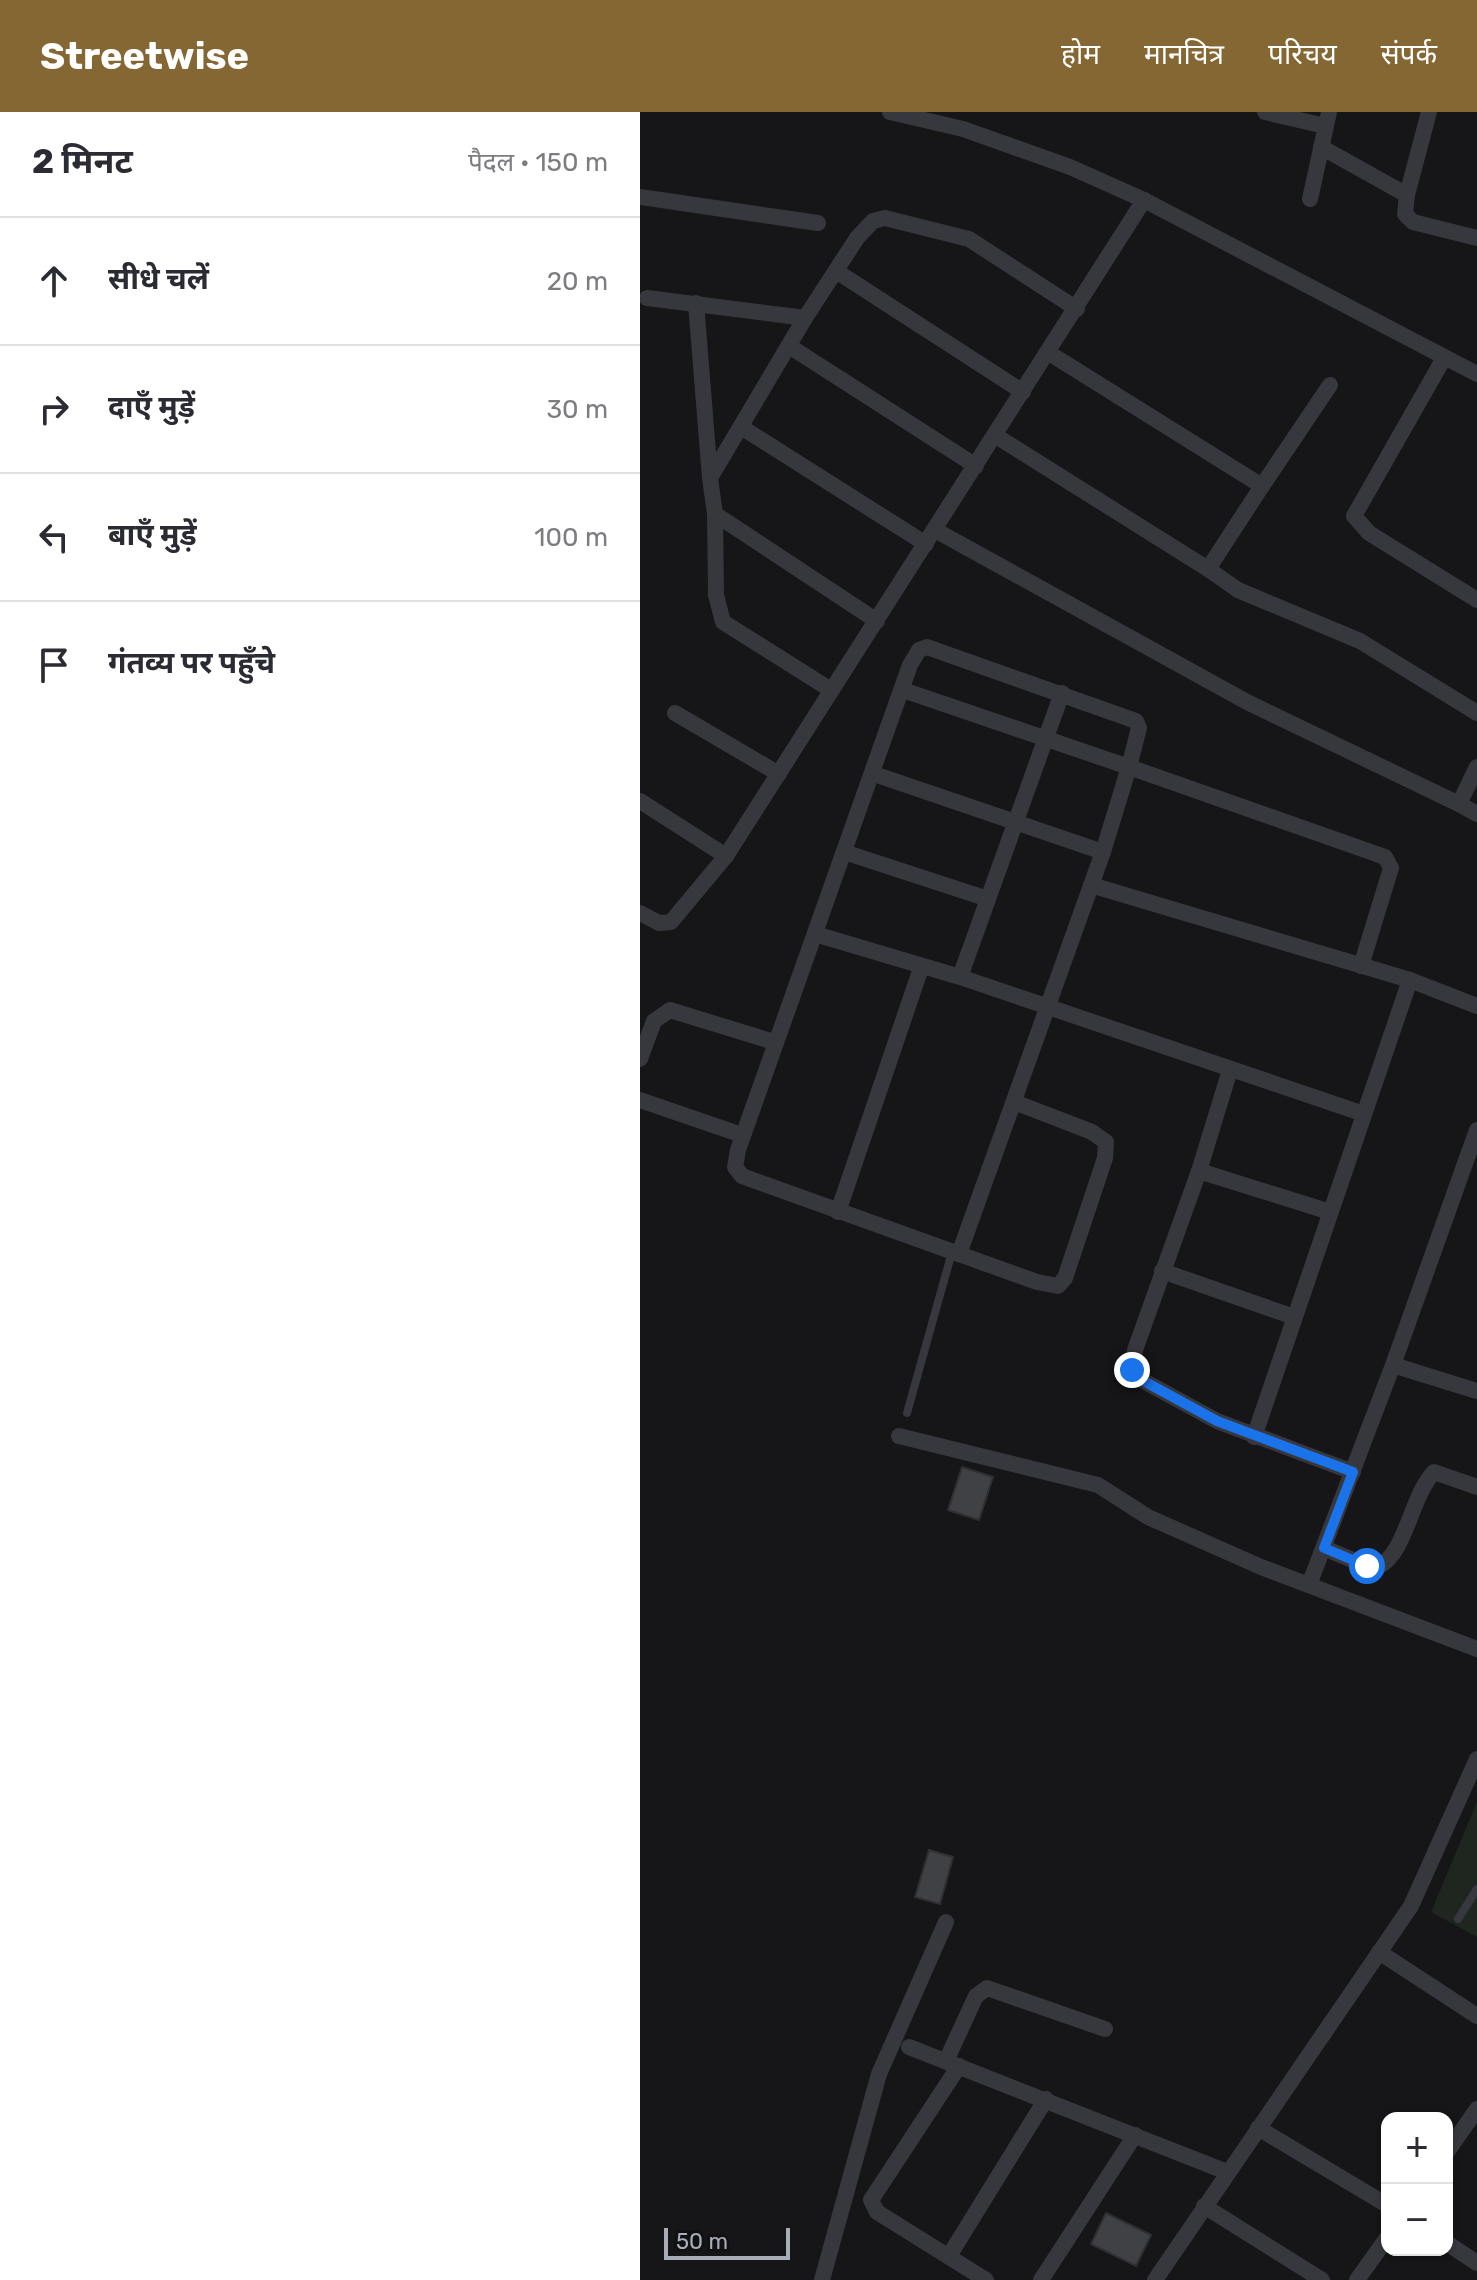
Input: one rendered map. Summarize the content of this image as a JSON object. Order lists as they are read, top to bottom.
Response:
{
  "scale_bar": "50 m",
  "page": {
    "header": "Streetwise",
    "nav": [
      "होम",
      "मानचित्र",
      "परिचय",
      "संपर्क"
    ],
    "heading": ["2 मिनट", "पैदल · 150 m"],
    "list": [
      ["सीधे चलें", "20 m"],
      ["दाएँ मुड़ें", "30 m"],
      ["बाएँ मुड़ें", "100 m"],
      "गंतव्य पर पहुँचे"
    ],
    "map_buttons": ["+", "−"],
    "scale": "50 m"
  }
}
